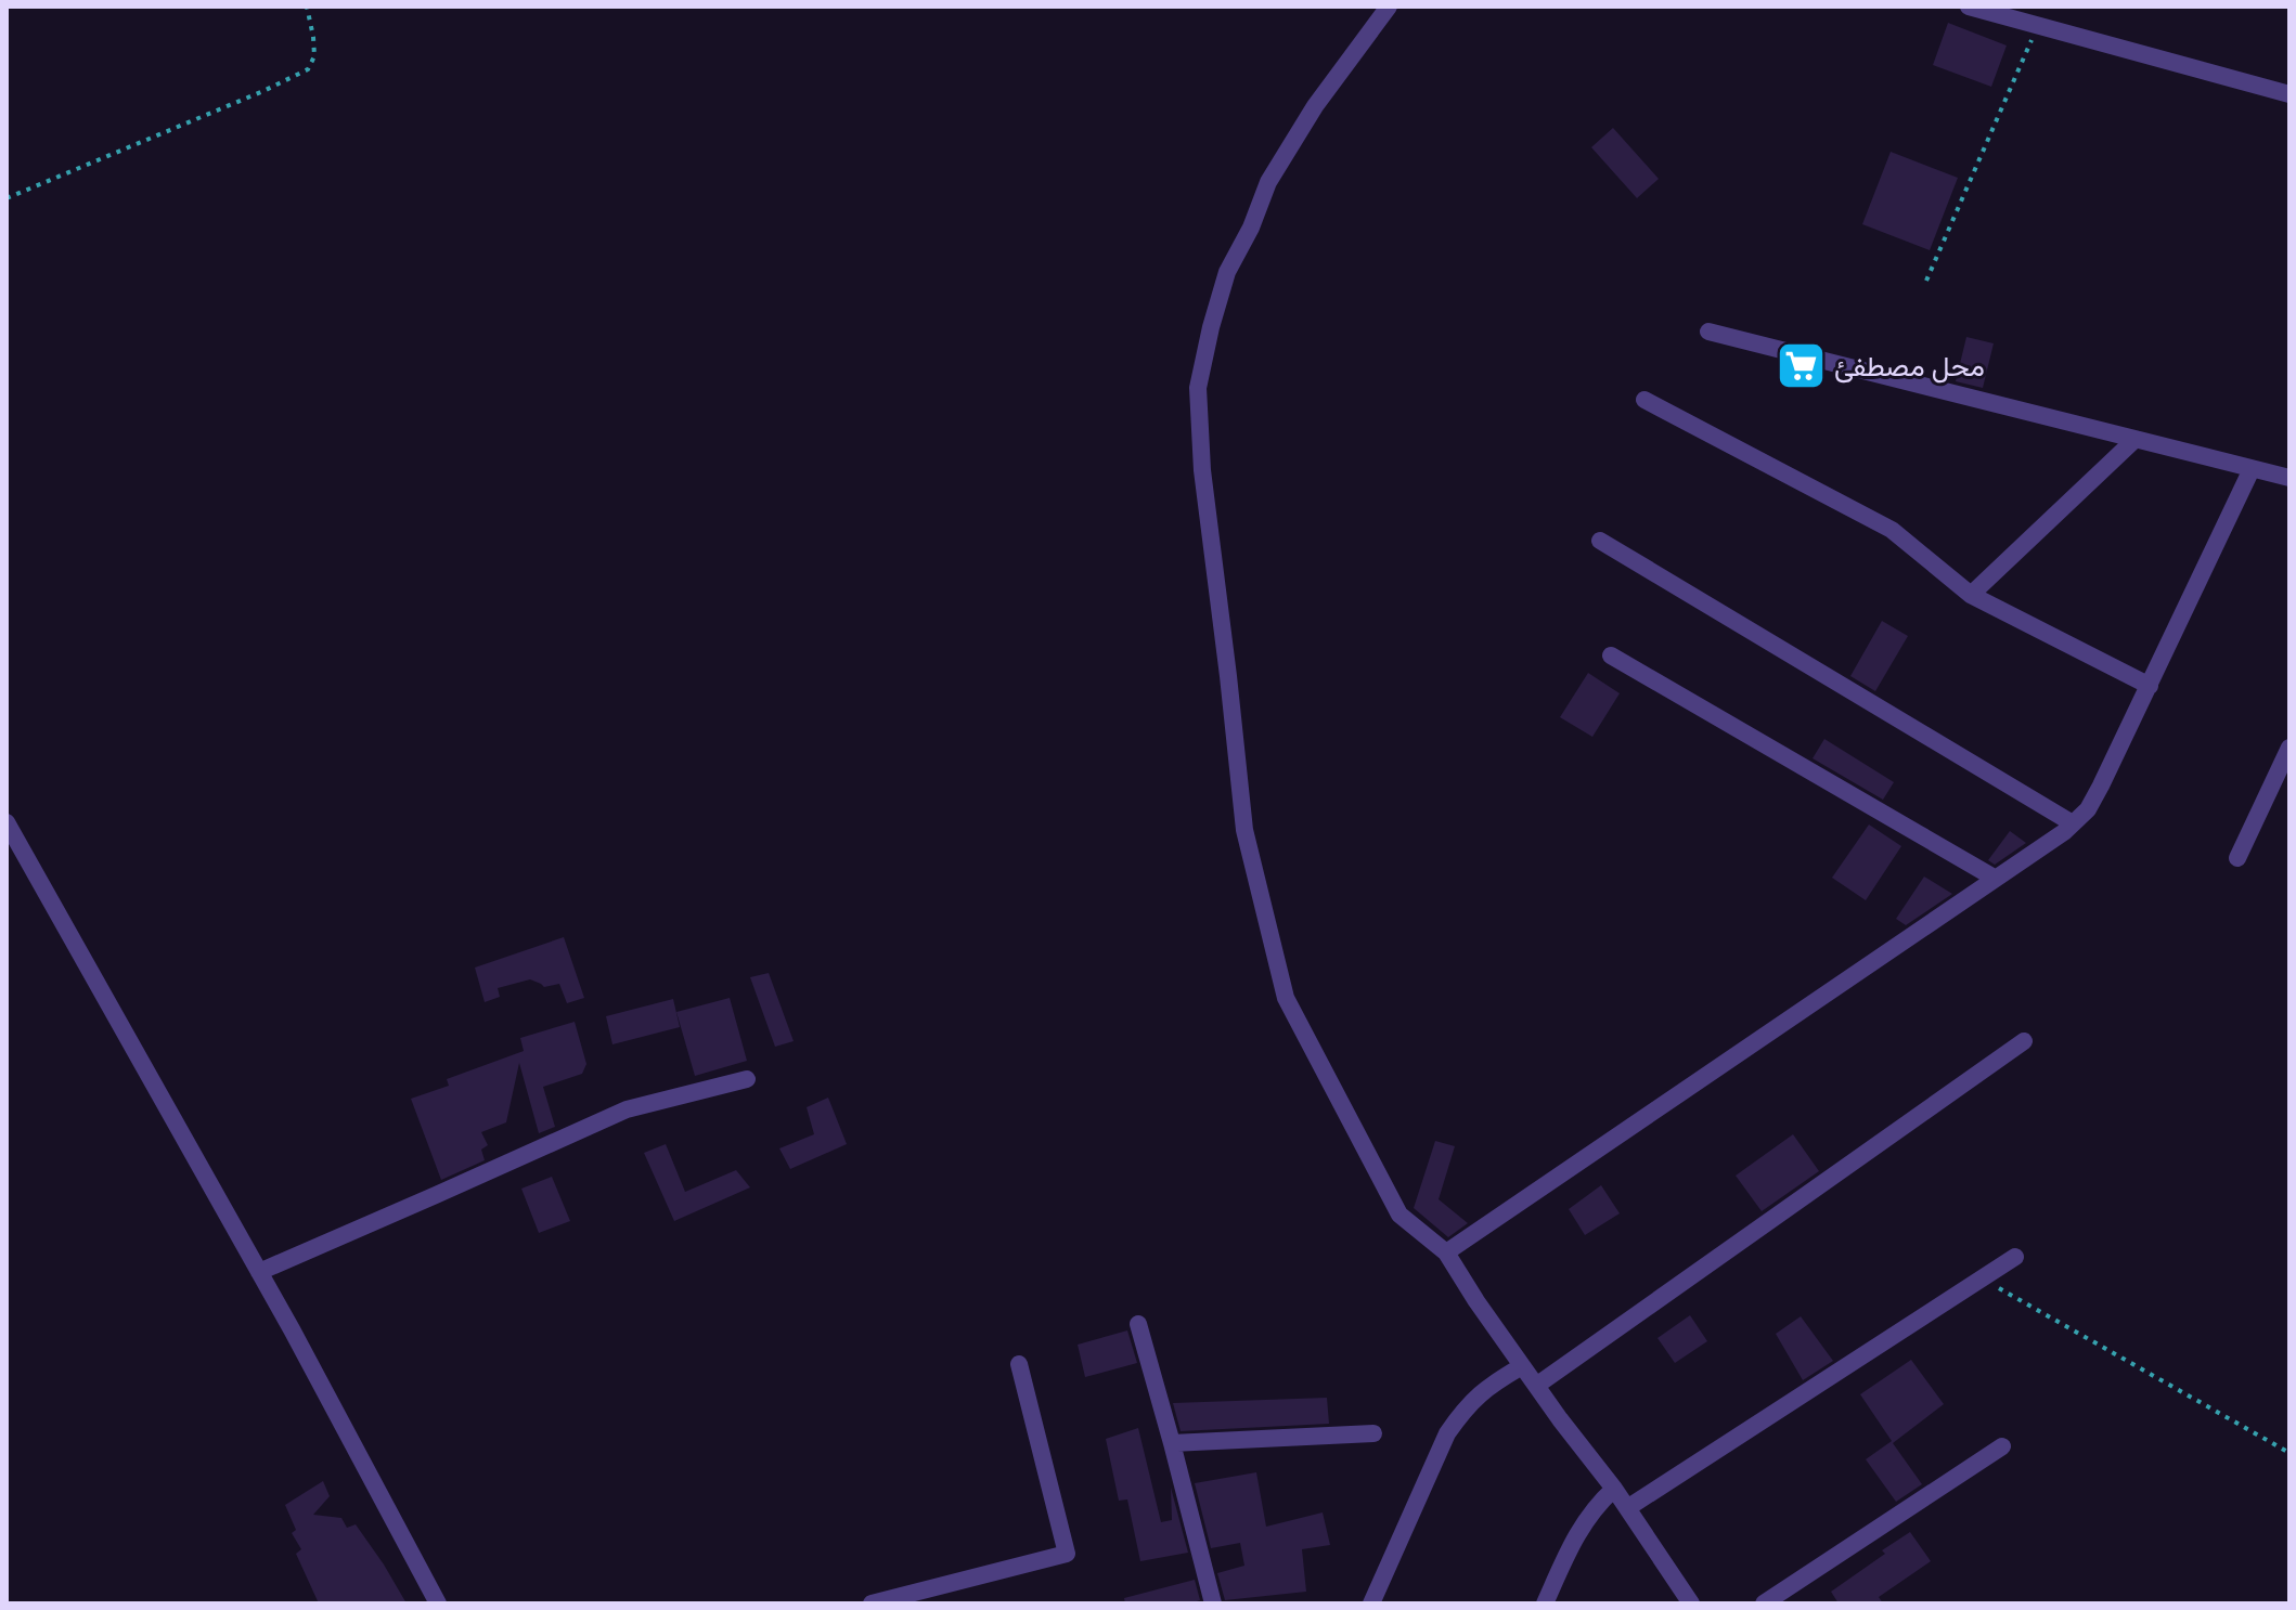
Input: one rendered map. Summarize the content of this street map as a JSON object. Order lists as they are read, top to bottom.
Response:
{
  "places": {
    "supermarket": ["محل مصطفئ"]
  }
}
